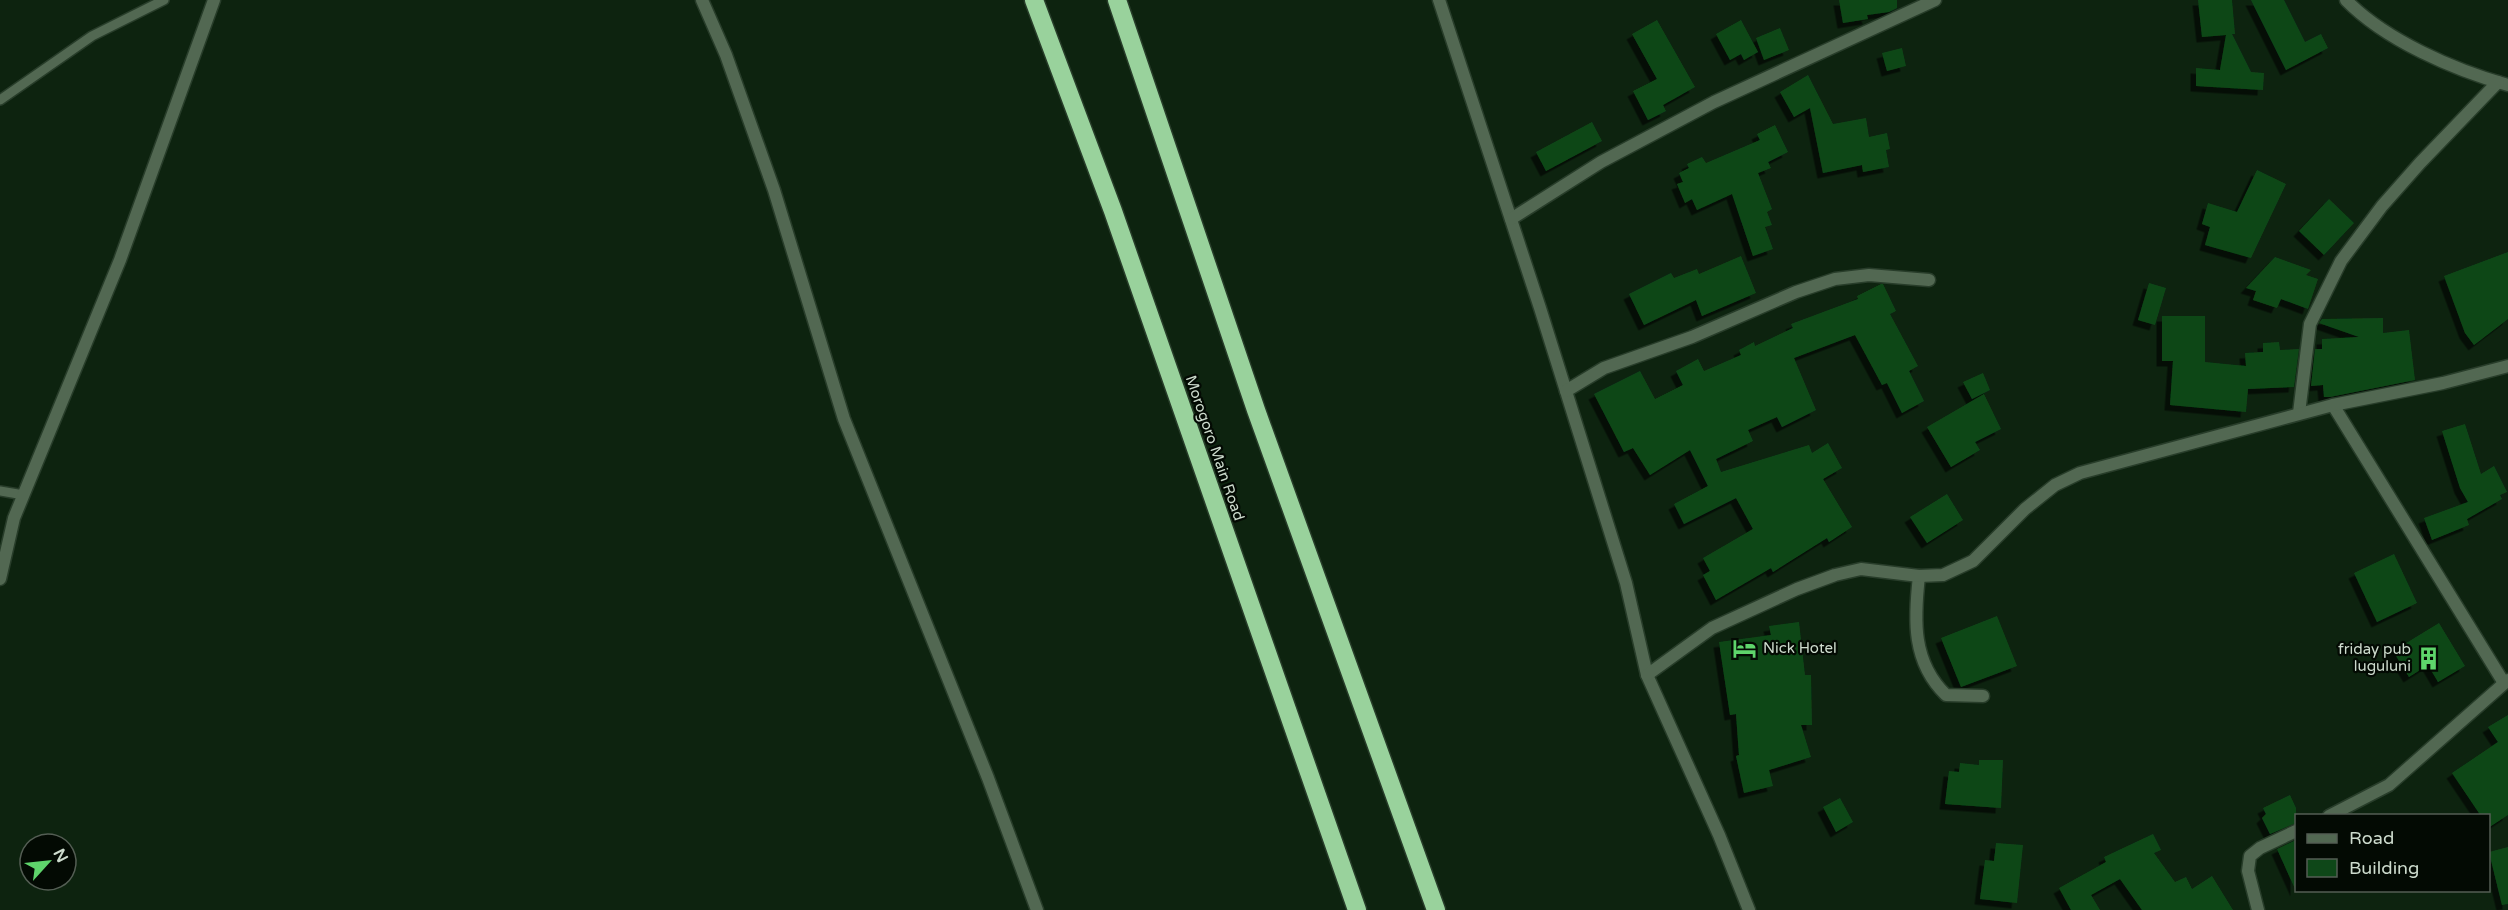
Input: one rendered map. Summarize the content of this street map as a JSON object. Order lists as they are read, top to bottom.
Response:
{
  "streets": {
    "highway": ["Morogoro Main Road"]
  },
  "places": {
    "hotel": ["Nick Hotel"],
    "building": ["friday pub luguluni"]
  },
  "legend": ["Road", "Building"],
  "north": "top right"
}
